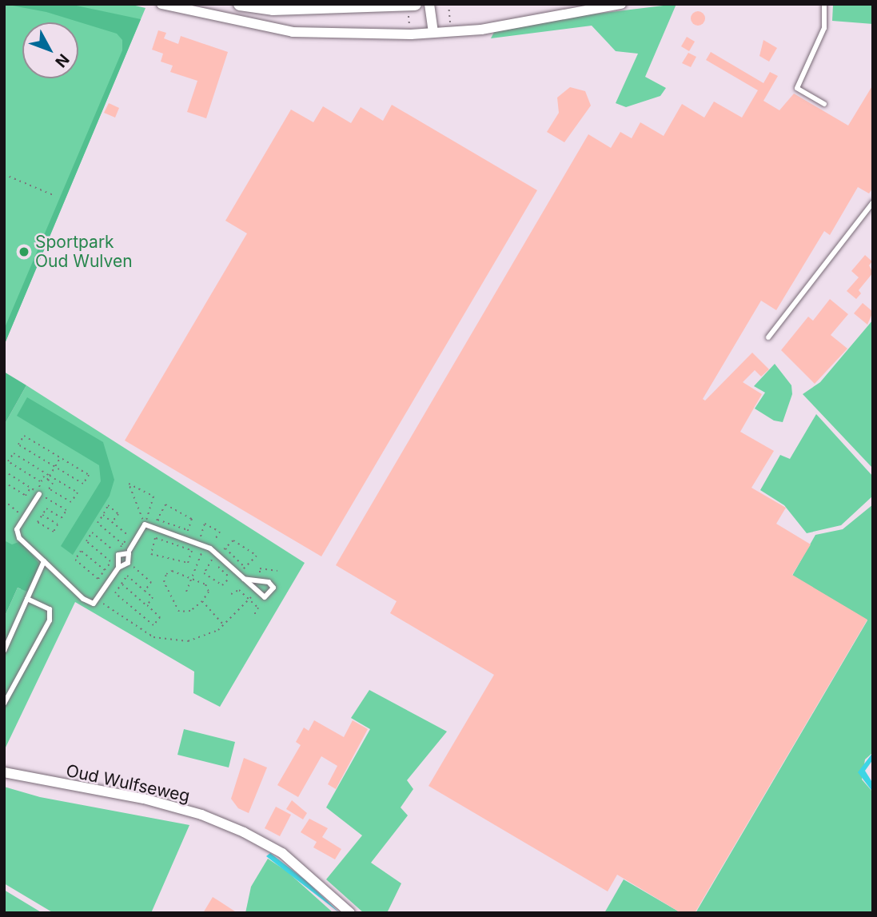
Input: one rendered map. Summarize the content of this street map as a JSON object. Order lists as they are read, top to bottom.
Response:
{
  "streets": {
    "street": ["Oud Wulfseweg"]
  },
  "places": ["Sportpark Oud Wulven"],
  "north": "bottom right"
}
